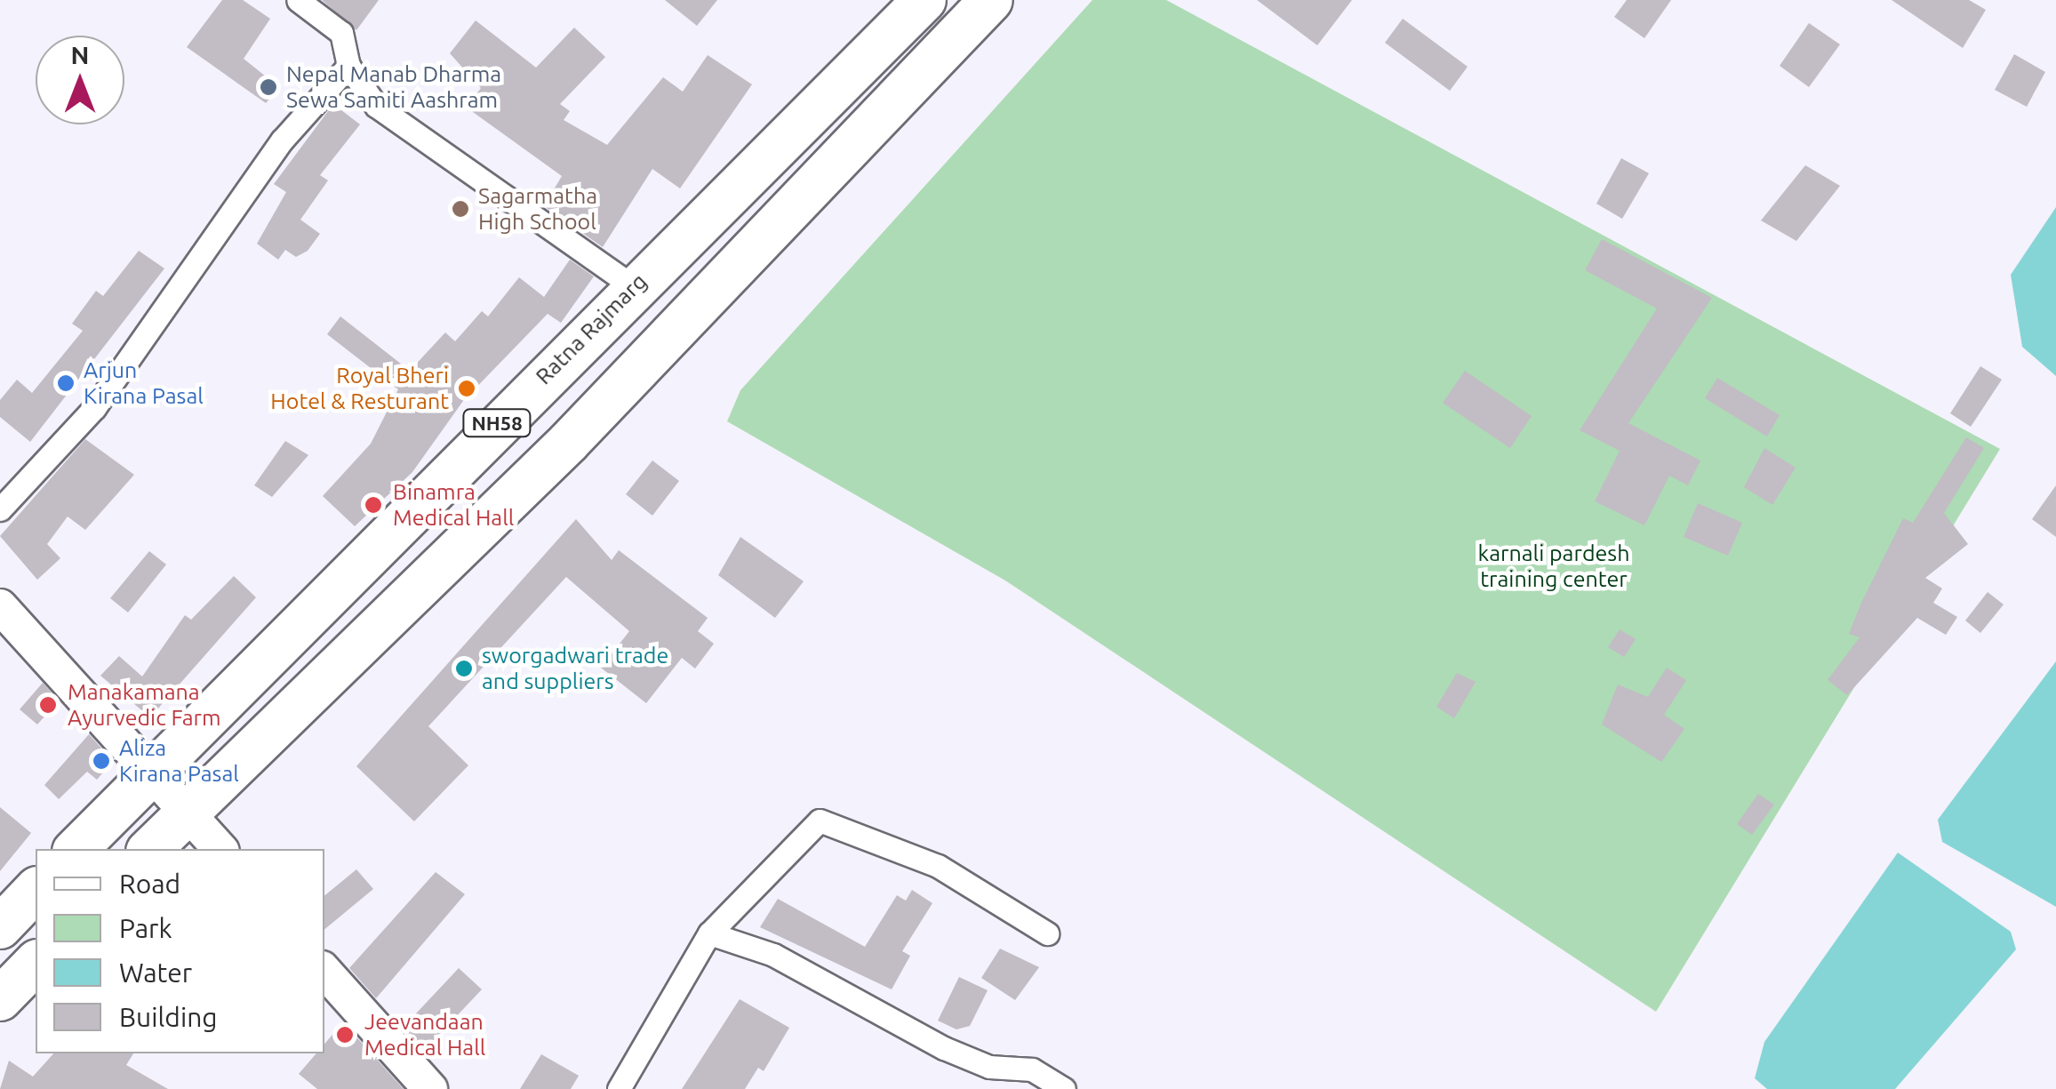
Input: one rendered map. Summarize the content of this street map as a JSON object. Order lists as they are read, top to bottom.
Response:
{
  "streets": {
    "highway": ["Ratna Rajmarg", "NH58"]
  },
  "parks": ["karnali pardesh training center"],
  "places": [
    "Nepal Manab Dharma Sewa Samiti Aashram",
    "Sagarmatha High School",
    "Arjun Kirana Pasal",
    "Royal Bheri Hotel & Resturant",
    "Binamra Medical Hall",
    "sworgadwari trade and suppliers",
    "Manakamana Ayurvedic Farm",
    "Aliza Kirana Pasal",
    "Jeevandaan Medical Hall"
  ],
  "legend": [
    "Road",
    "Park",
    "Water",
    "Building"
  ],
  "north": "top"
}
